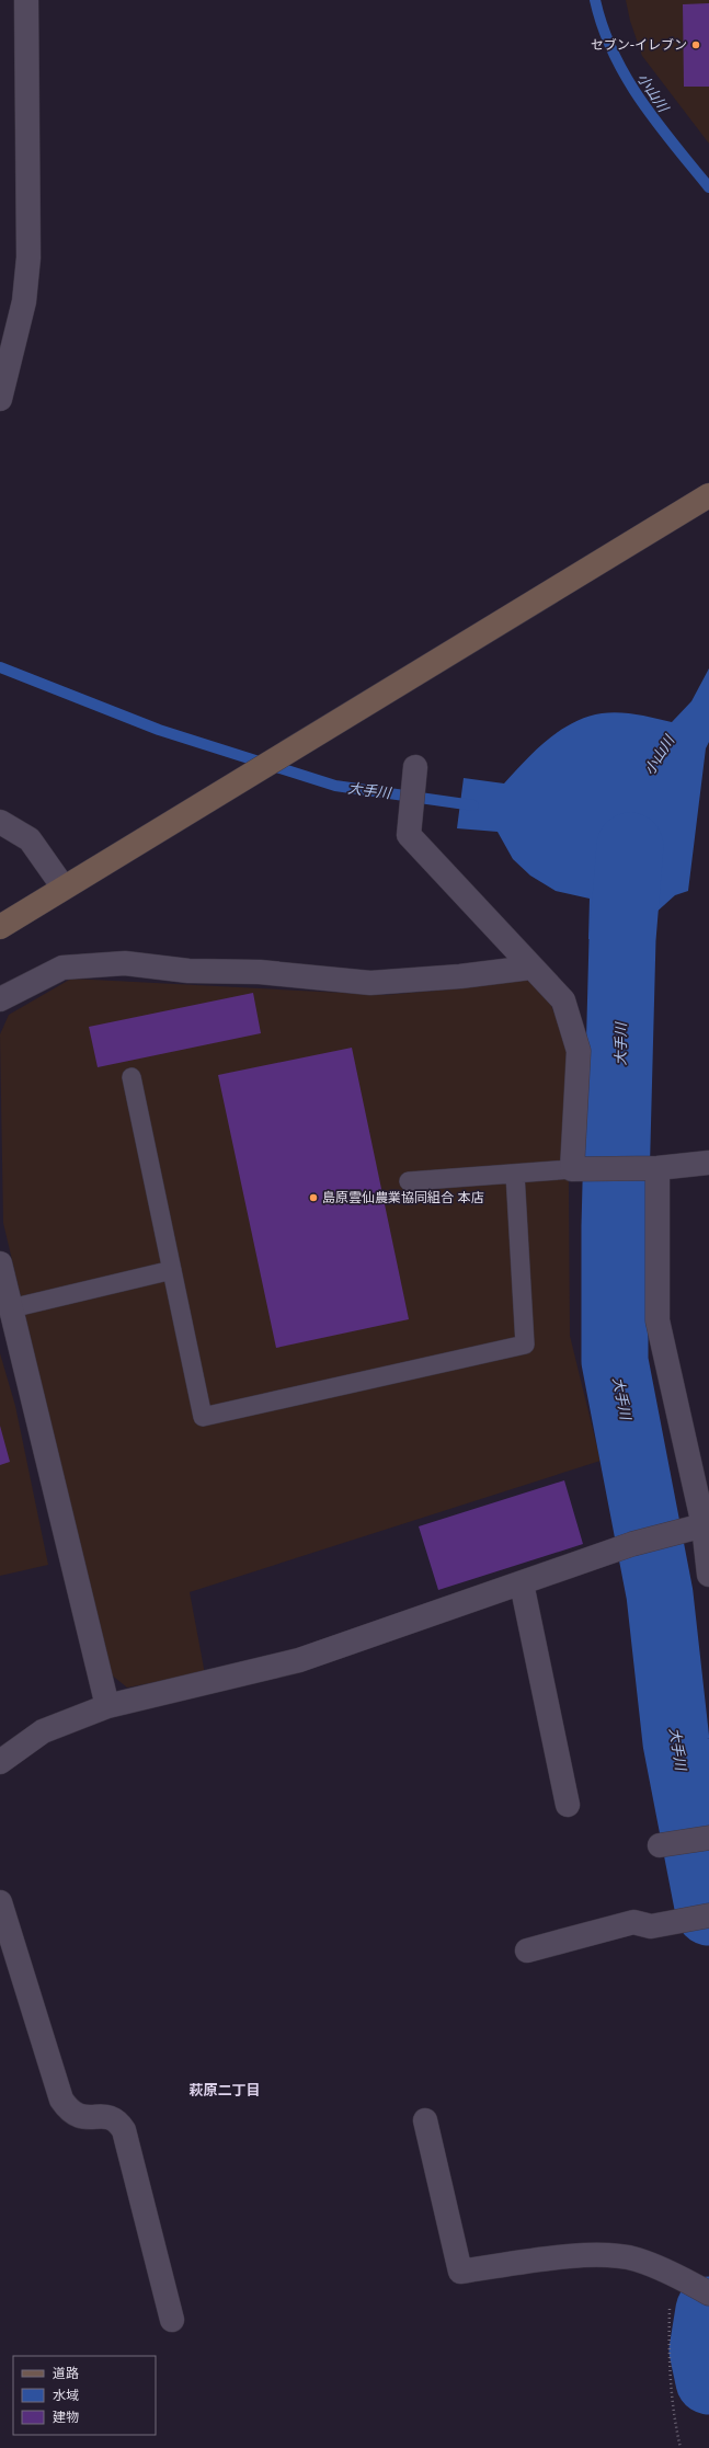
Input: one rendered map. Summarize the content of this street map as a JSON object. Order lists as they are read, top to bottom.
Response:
{
  "districts": ["萩原二丁目"],
  "water": ["小山川", "大手川"],
  "places": ["セブン-イレブン", "島原雲仙農業協同組合 本店"],
  "legend": ["道路", "水域", "建物"]
}
